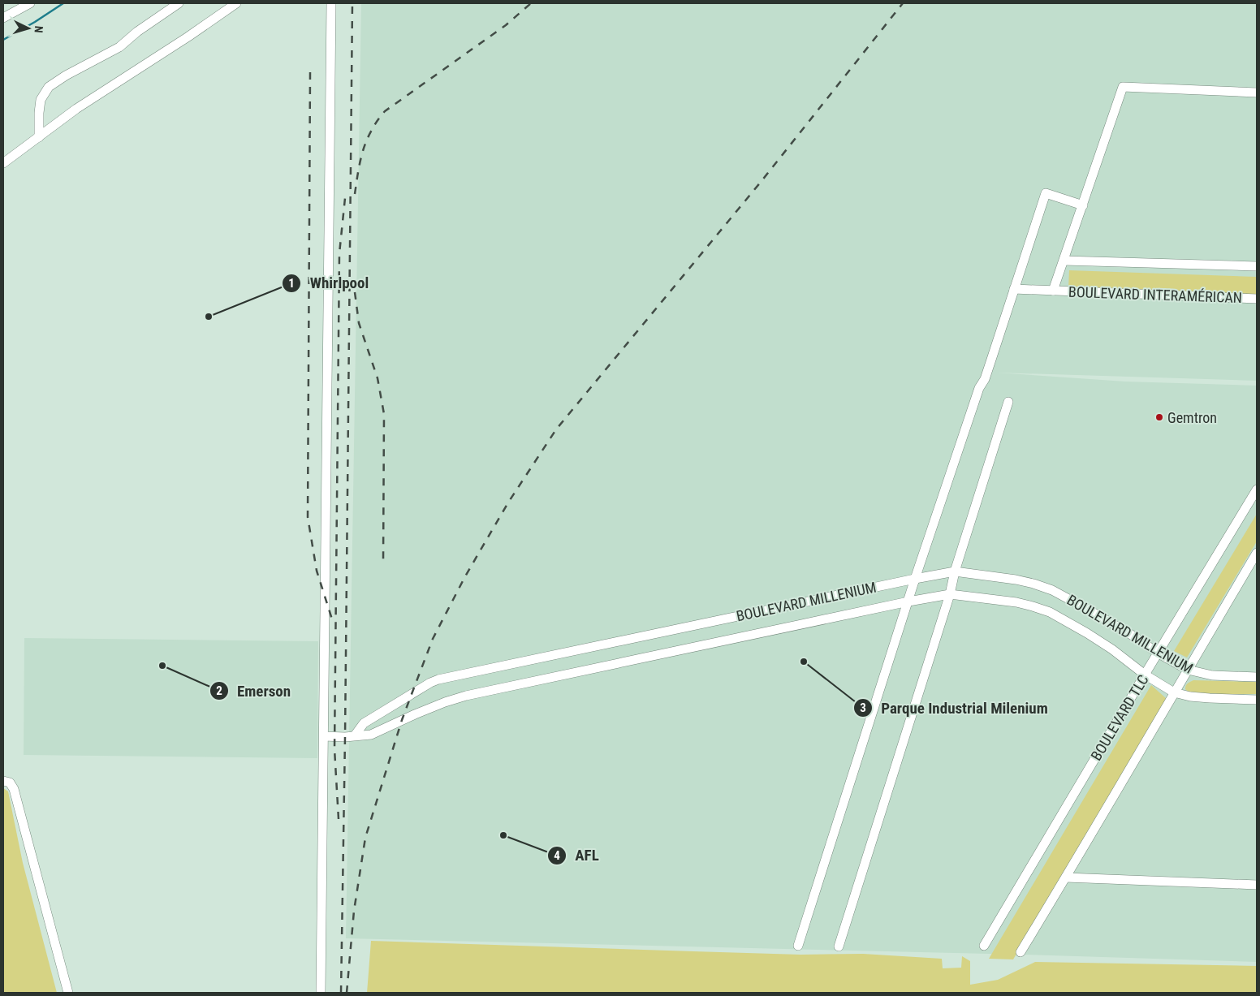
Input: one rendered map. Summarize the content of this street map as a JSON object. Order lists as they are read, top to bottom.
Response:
{
  "streets": {
    "street": ["BOULEVARD INTERAMÉRICAN", "BOULEVARD MILLENIUM", "BOULEVARD TLC"]
  },
  "crossings": [
    ["BOULEVARD MILLENIUM", "BOULEVARD TLC"]
  ],
  "places": [
    "Whirlpool",
    "Gemtron",
    "Parque Industrial Milenium",
    "Emerson",
    "AFL"
  ],
  "north": "right"
}
